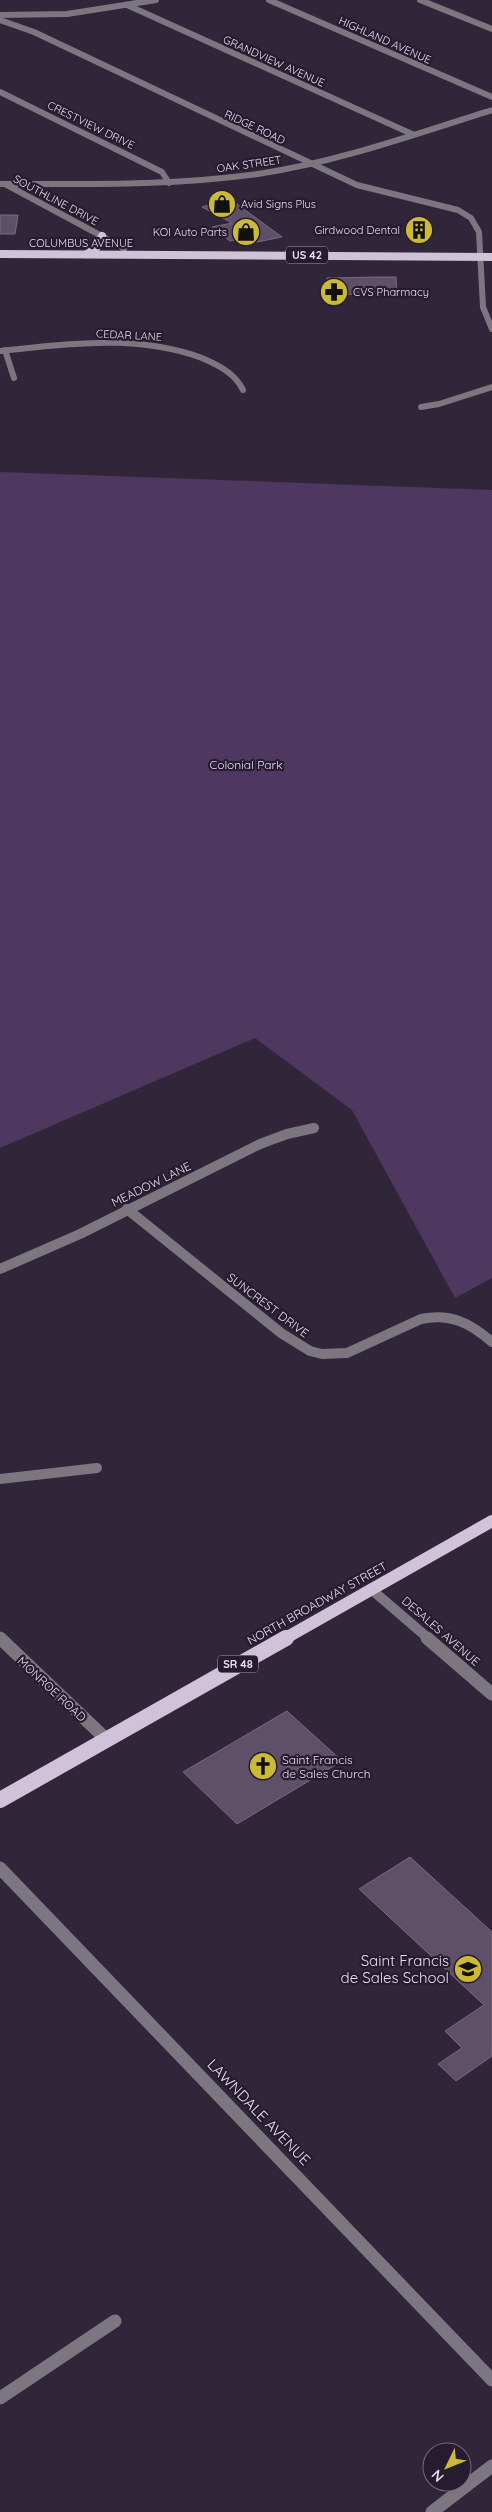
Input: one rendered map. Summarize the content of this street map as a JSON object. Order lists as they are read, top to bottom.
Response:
{
  "streets": {
    "main road": [
      "COLUMBUS AVENUE",
      "US 42",
      "NORTH BROADWAY STREET",
      "SR 48"
    ],
    "street": [
      "HIGHLAND AVENUE",
      "GRANDVIEW AVENUE",
      "CRESTVIEW DRIVE",
      "RIDGE ROAD",
      "OAK STREET",
      "SOUTHLINE DRIVE",
      "CEDAR LANE",
      "MEADOW LANE",
      "SUNCREST DRIVE",
      "DESALES AVENUE",
      "MONROE ROAD",
      "LAWNDALE AVENUE"
    ]
  },
  "crossings": [
    ["GRANDVIEW AVENUE", "OAK STREET"],
    ["CRESTVIEW DRIVE", "OAK STREET"],
    ["RIDGE ROAD", "OAK STREET"],
    ["RIDGE ROAD", "COLUMBUS AVENUE"],
    ["OAK STREET", "SOUTHLINE DRIVE"],
    ["SOUTHLINE DRIVE", "COLUMBUS AVENUE"],
    ["MEADOW LANE", "SUNCREST DRIVE"],
    ["NORTH BROADWAY STREET", "DESALES AVENUE"],
    ["NORTH BROADWAY STREET", "MONROE ROAD"]
  ],
  "parks": ["Colonial Park"],
  "places": {
    "shop": ["Avid Signs Plus", "KOI Auto Parts"],
    "building": ["Girdwood Dental"],
    "pharmacy": ["CVS Pharmacy"],
    "church": ["Saint Francis de Sales Church"],
    "school or university": ["Saint Francis de Sales School"]
  },
  "north": "bottom left"
}
